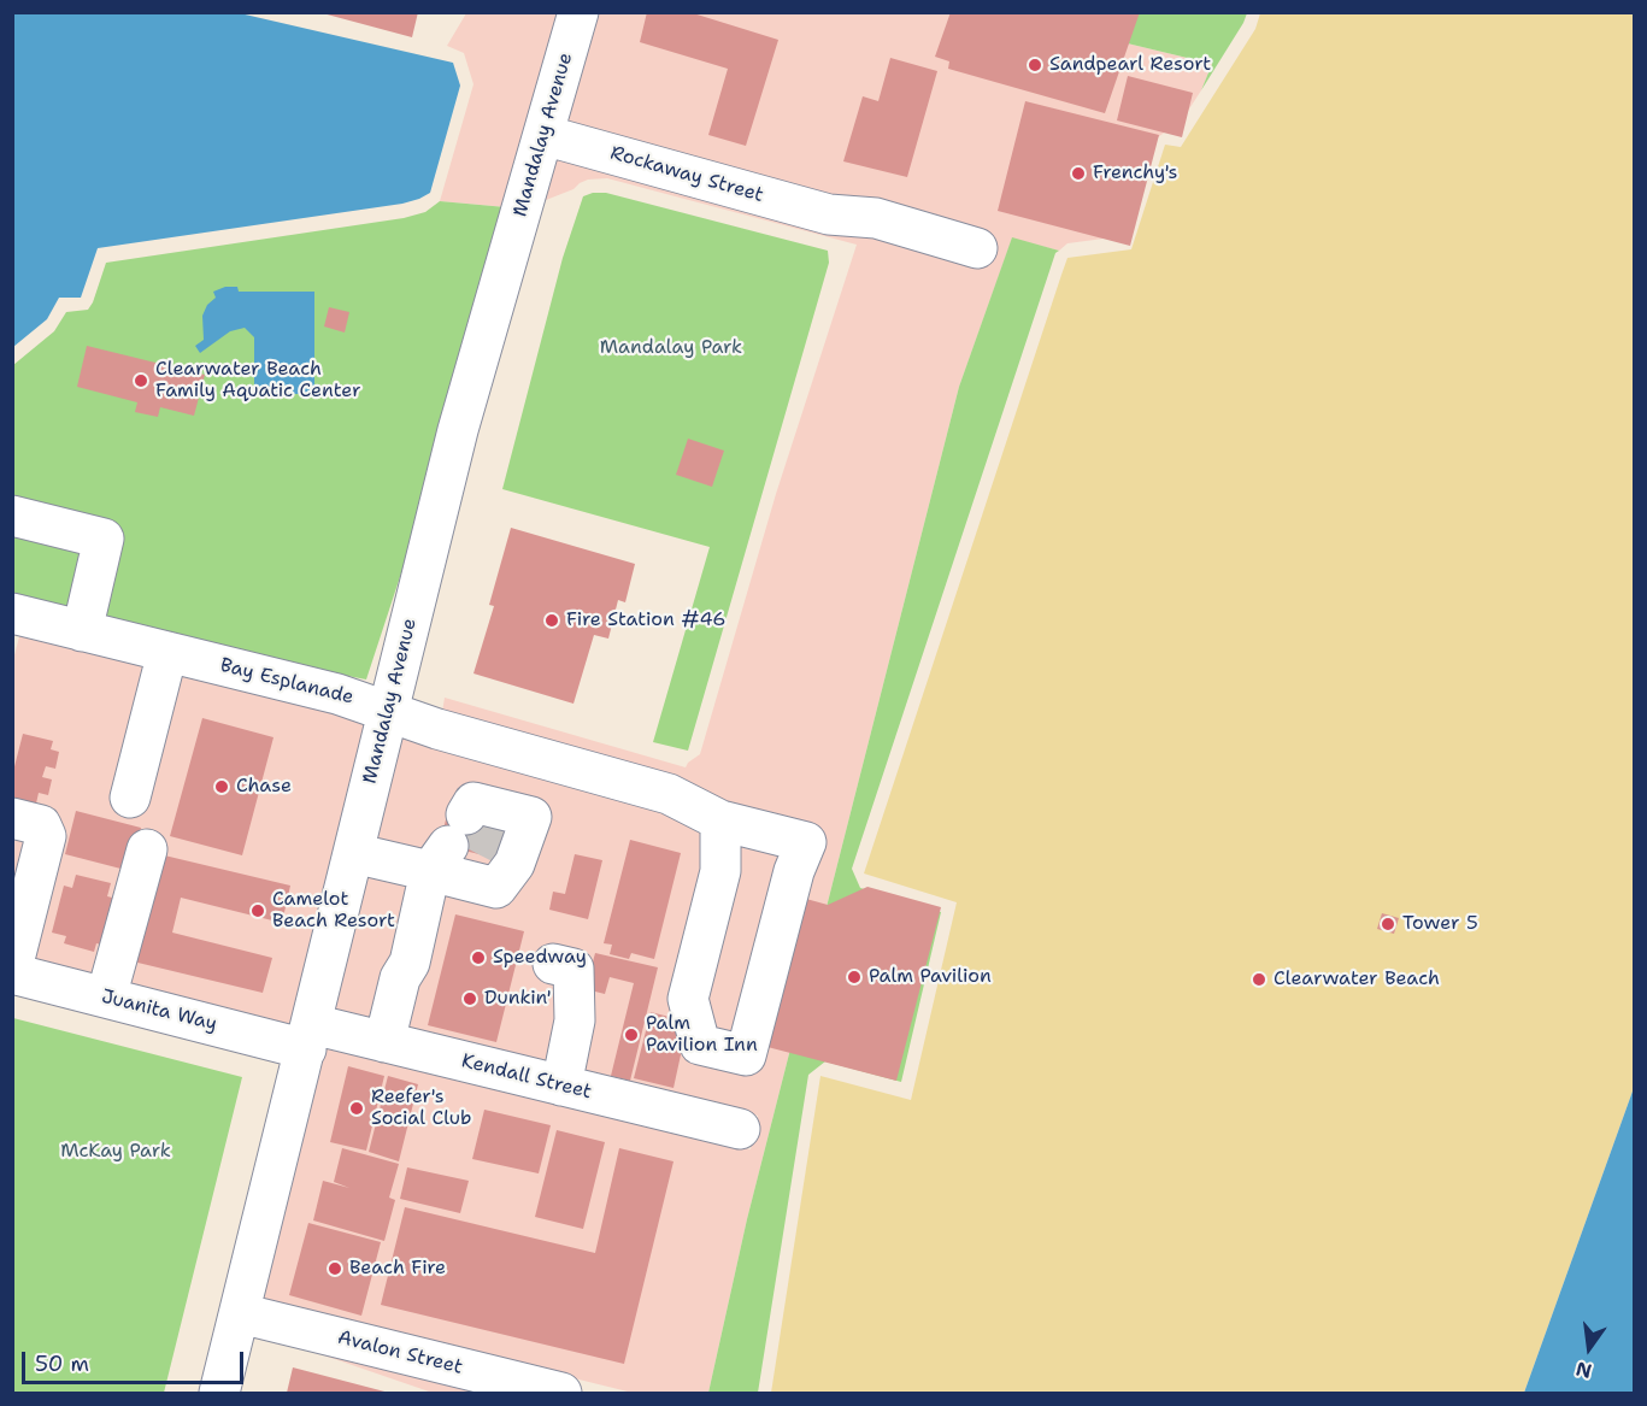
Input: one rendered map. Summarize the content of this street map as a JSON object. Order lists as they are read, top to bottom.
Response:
{
  "streets": {
    "street": [
      "Mandalay Avenue",
      "Rockaway Street",
      "Bay Esplanade",
      "Juanita Way",
      "Kendall Street",
      "Avalon Street"
    ]
  },
  "crossings": [
    ["Mandalay Avenue", "Rockaway Street"],
    ["Mandalay Avenue", "Bay Esplanade"],
    ["Mandalay Avenue", "Juanita Way"],
    ["Mandalay Avenue", "Kendall Street"],
    ["Mandalay Avenue", "Avalon Street"],
    ["Juanita Way", "Kendall Street"]
  ],
  "parks": ["Mandalay Park", "McKay Park"],
  "places": [
    "Sandpearl Resort",
    "Frenchy's",
    "Clearwater Beach Family Aquatic Center",
    "Fire Station #46",
    "Chase",
    "Camelot Beach Resort",
    "Tower 5",
    "Speedway",
    "Palm Pavilion",
    "Clearwater Beach",
    "Dunkin'",
    "Palm Pavilion Inn",
    "Reefer's Social Club",
    "Beach Fire"
  ],
  "scale_bar": "50 m",
  "north": "bottom"
}
